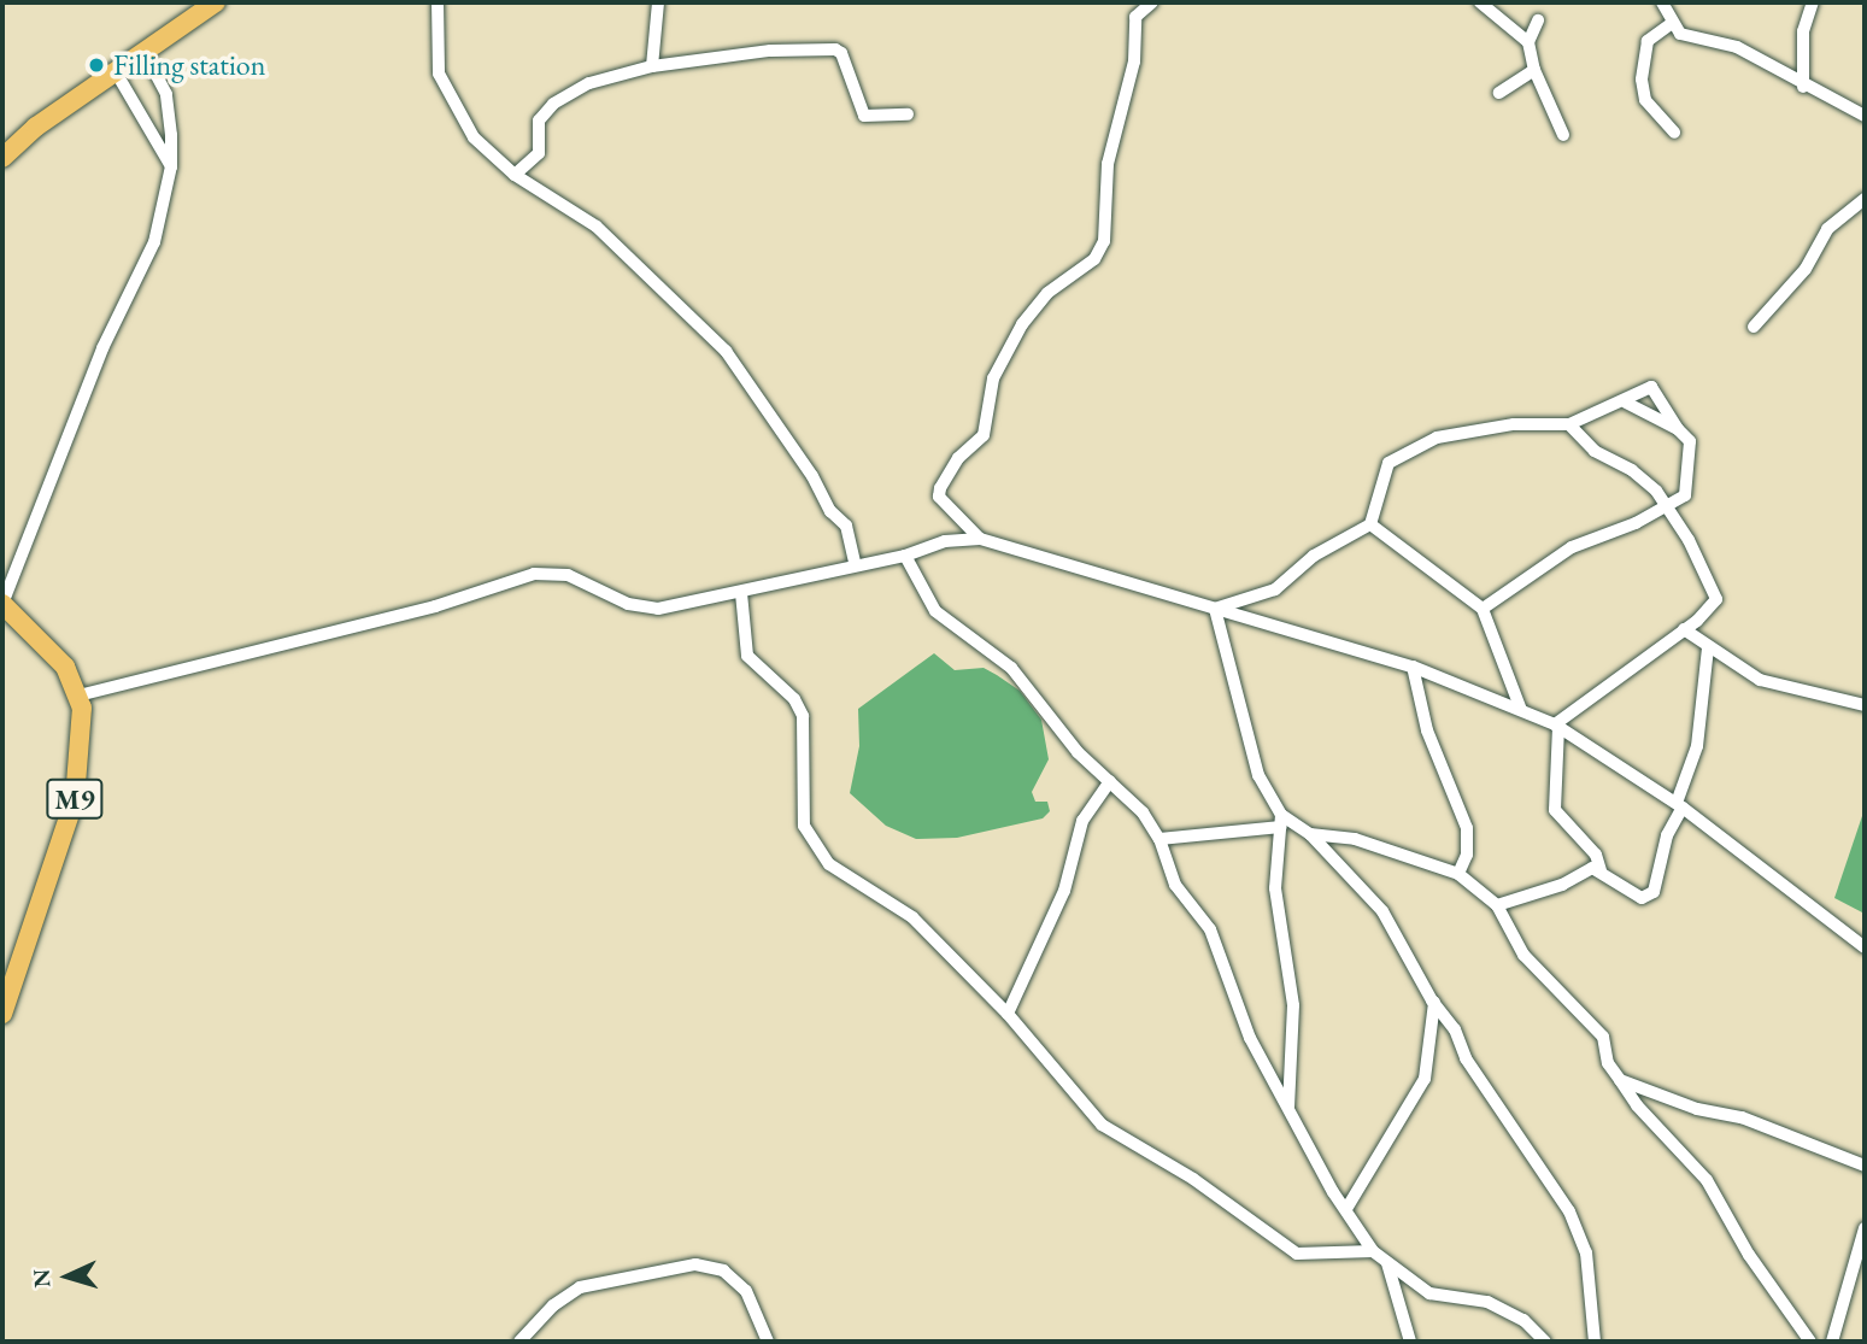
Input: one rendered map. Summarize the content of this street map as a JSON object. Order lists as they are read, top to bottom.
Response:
{
  "streets": {
    "main road": ["M9"]
  },
  "places": ["Filling station"],
  "north": "left"
}
